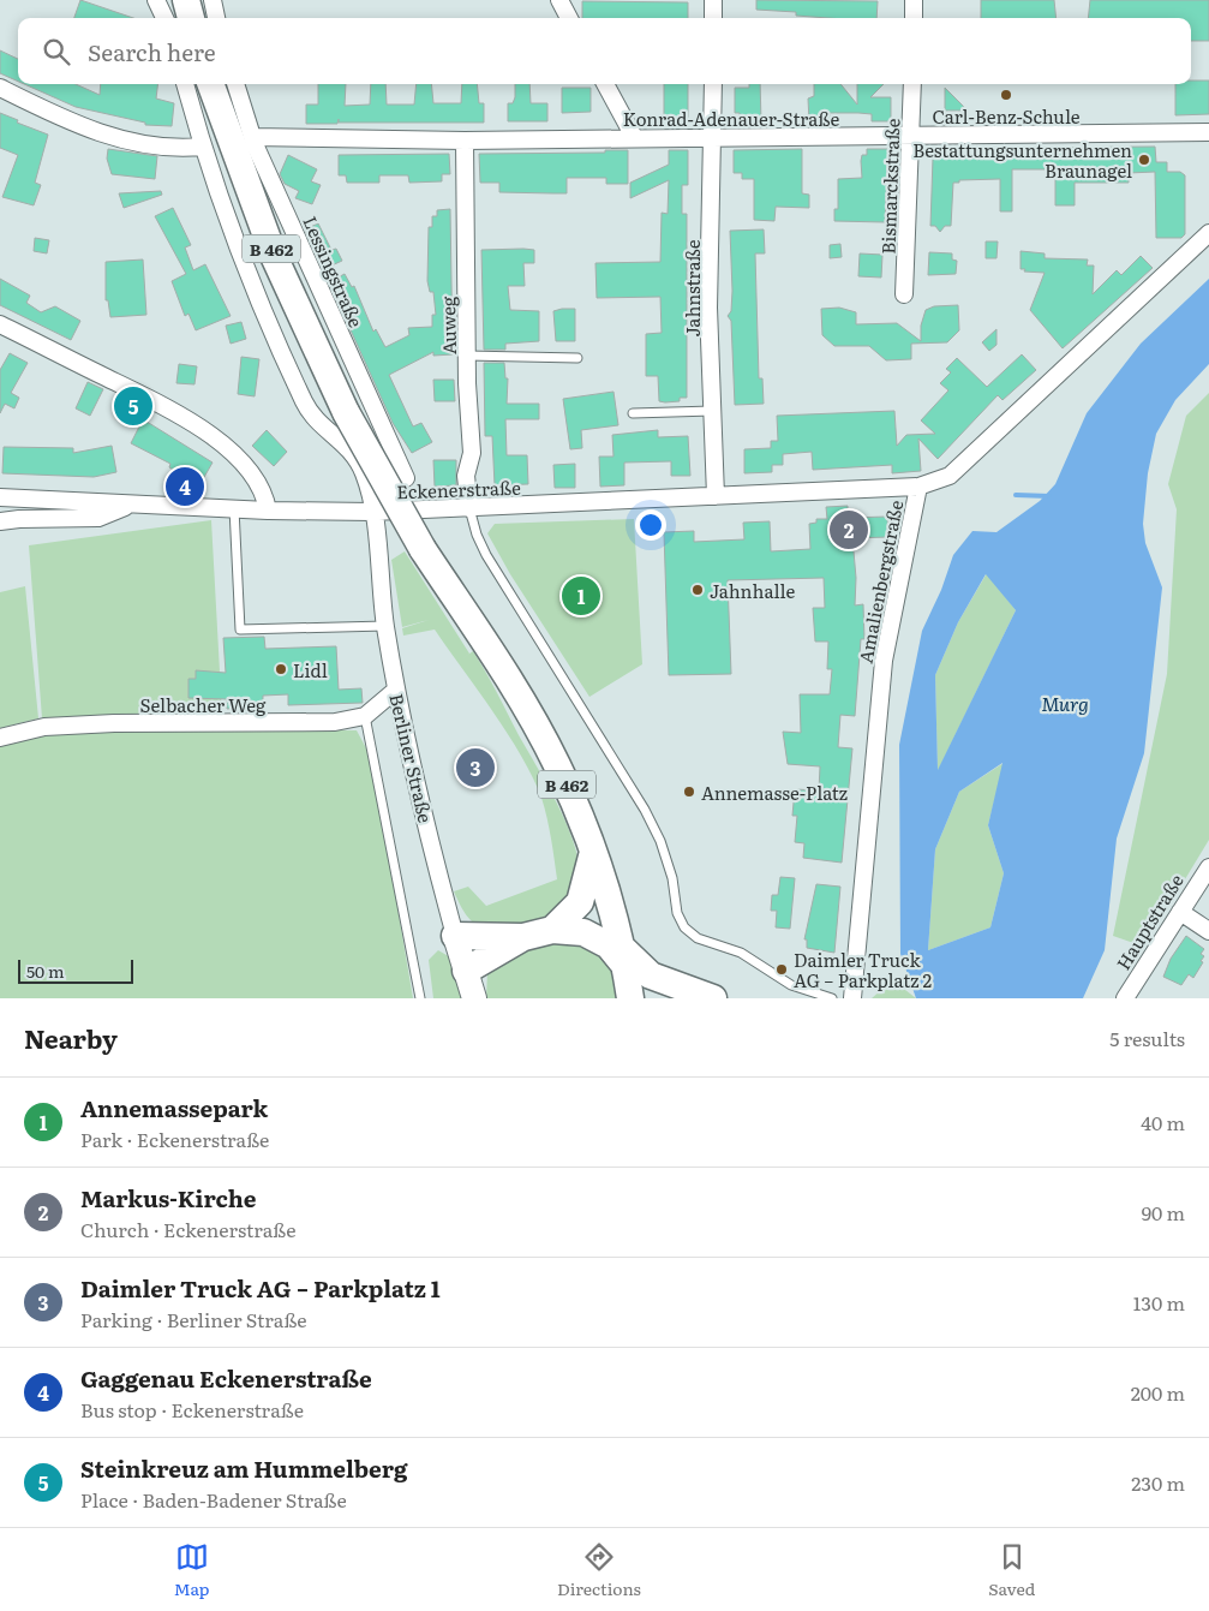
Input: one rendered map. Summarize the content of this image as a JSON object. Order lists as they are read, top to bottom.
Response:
{
  "streets": {
    "main road": ["B 462", "Berliner Straße"],
    "street": [
      "Konrad-Adenauer-Straße",
      "Bismarckstraße",
      "Lessingstraße",
      "Jahnstraße",
      "Auweg",
      "Eckenerstraße",
      "Amalienbergstraße",
      "Selbacher Weg",
      "Hauptstraße"
    ]
  },
  "crossings": [
    ["Konrad-Adenauer-Straße", "Bismarckstraße"],
    ["Konrad-Adenauer-Straße", "Lessingstraße"],
    ["Konrad-Adenauer-Straße", "Jahnstraße"],
    ["Konrad-Adenauer-Straße", "Auweg"],
    ["Jahnstraße", "Eckenerstraße"],
    ["Auweg", "Eckenerstraße"],
    ["Eckenerstraße", "Amalienbergstraße"],
    ["Eckenerstraße", "Berliner Straße"],
    ["Selbacher Weg", "Berliner Straße"]
  ],
  "water": ["Murg"],
  "places": [
    "Carl-Benz-Schule",
    "Bestattungsunternehmen Braunagel",
    "Jahnhalle",
    "Lidl",
    "Annemasse-Platz",
    "Daimler Truck AG − Parkplatz 2"
  ],
  "scale_bar": "50 m",
  "page": {
    "search": "Search here",
    "pins": [
      "5",
      "4",
      "2",
      "1",
      "3"
    ],
    "scale": "50 m",
    "heading": ["Nearby", "5 results"],
    "list": [
      {
        "mark": "1",
        "name": "Annemassepark",
        "note": "Park · Eckenerstraße",
        "value": "40 m"
      },
      {
        "mark": "2",
        "name": "Markus-Kirche",
        "note": "Church · Eckenerstraße",
        "value": "90 m"
      },
      {
        "mark": "3",
        "name": "Daimler Truck AG − Parkplatz 1",
        "note": "Parking · Berliner Straße",
        "value": "130 m"
      },
      {
        "mark": "4",
        "name": "Gaggenau Eckenerstraße",
        "note": "Bus stop · Eckenerstraße",
        "value": "200 m"
      },
      {
        "mark": "5",
        "name": "Steinkreuz am Hummelberg",
        "note": "Place · Baden-Badener Straße",
        "value": "230 m"
      }
    ],
    "nav": ["Map", "Directions", "Saved"]
  }
}
